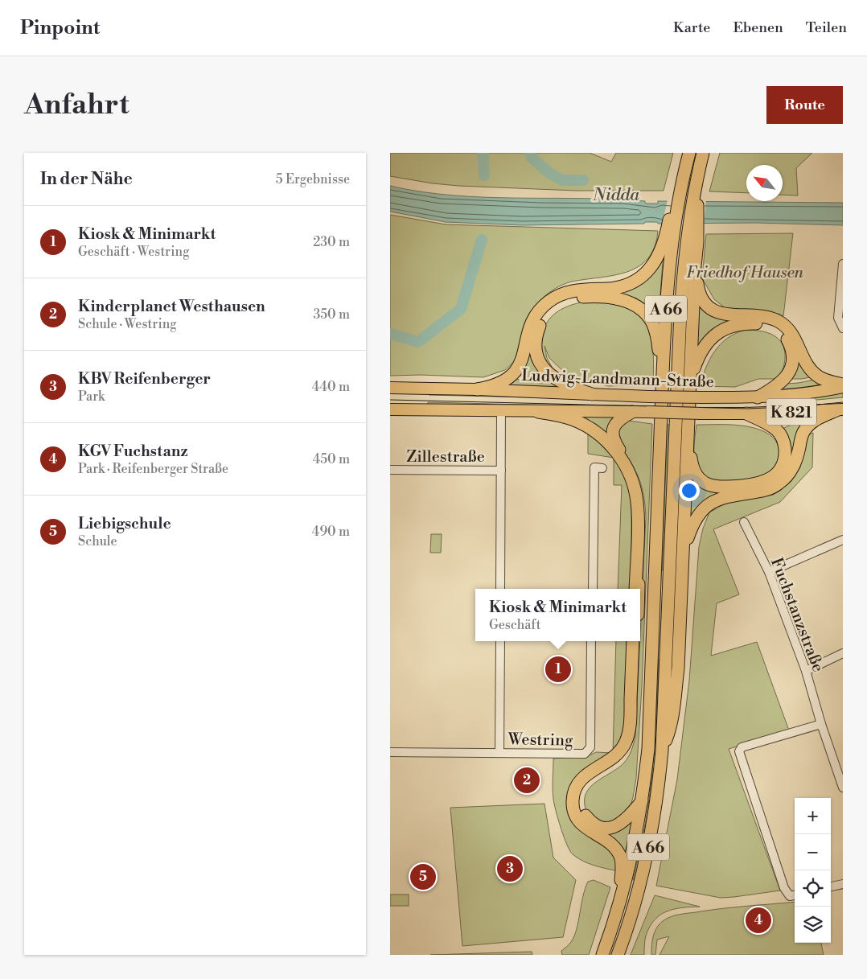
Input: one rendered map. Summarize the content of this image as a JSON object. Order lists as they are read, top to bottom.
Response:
{
  "streets": {
    "highway": ["A 66"],
    "main road": ["Ludwig-Landmann-Straße", "K 821"],
    "street": ["Zillestraße", "Fuchstanzstraße", "Westring"]
  },
  "water": ["Nidda"],
  "parks": ["Friedhof Hausen"],
  "north": "top left",
  "page": {
    "header": "Pinpoint",
    "nav": ["Karte", "Ebenen", "Teilen"],
    "buttons": "Route",
    "title": "Anfahrt",
    "heading": ["In der Nähe", "5 Ergebnisse"],
    "list": [
      {
        "mark": "1",
        "name": "Kiosk & Minimarkt",
        "note": "Geschäft · Westring",
        "value": "230 m"
      },
      {
        "mark": "2",
        "name": "Kinderplanet Westhausen",
        "note": "Schule · Westring",
        "value": "350 m"
      },
      {
        "mark": "3",
        "name": "KBV Reifenberger",
        "note": "Park",
        "value": "440 m"
      },
      {
        "mark": "4",
        "name": "KGV Fuchstanz",
        "note": "Park · Reifenberger Straße",
        "value": "450 m"
      },
      {
        "mark": "5",
        "name": "Liebigschule",
        "note": "Schule",
        "value": "490 m"
      }
    ],
    "popup": ["Kiosk & Minimarkt", "Geschäft"],
    "pins": [
      "1",
      "2",
      "3",
      "5",
      "4"
    ],
    "map_buttons": ["+", "−"]
  }
}
